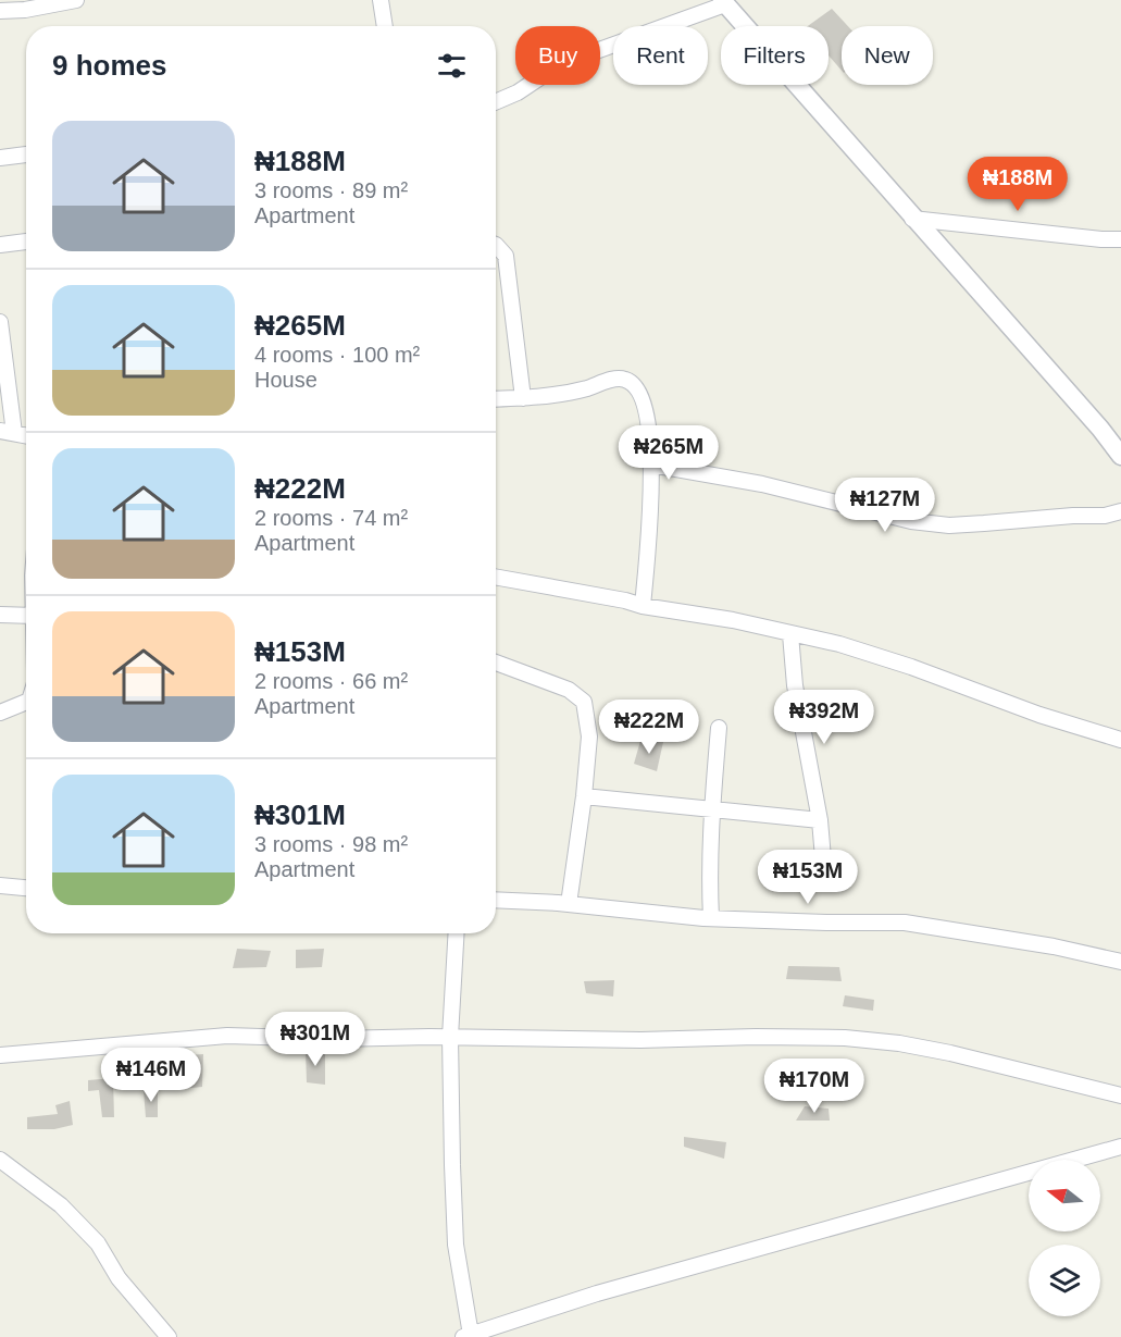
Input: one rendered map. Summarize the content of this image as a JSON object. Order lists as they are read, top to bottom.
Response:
{
  "north": "left",
  "page": {
    "chip": [
      "Buy",
      "Rent",
      "Filters",
      "New"
    ],
    "heading": "9 homes",
    "list": [
      {
        "name": "₦188M",
        "note": "3 rooms · 89 m² · Apartment"
      },
      {
        "name": "₦265M",
        "note": "4 rooms · 100 m² · House"
      },
      {
        "name": "₦222M",
        "note": "2 rooms · 74 m² · Apartment"
      },
      {
        "name": "₦153M",
        "note": "2 rooms · 66 m² · Apartment"
      },
      {
        "name": "₦301M",
        "note": "3 rooms · 98 m² · Apartment"
      }
    ],
    "price": [
      "₦188M",
      "₦265M",
      "₦127M",
      "₦392M",
      "₦222M",
      "₦153M",
      "₦301M",
      "₦146M",
      "₦170M"
    ]
  }
}
